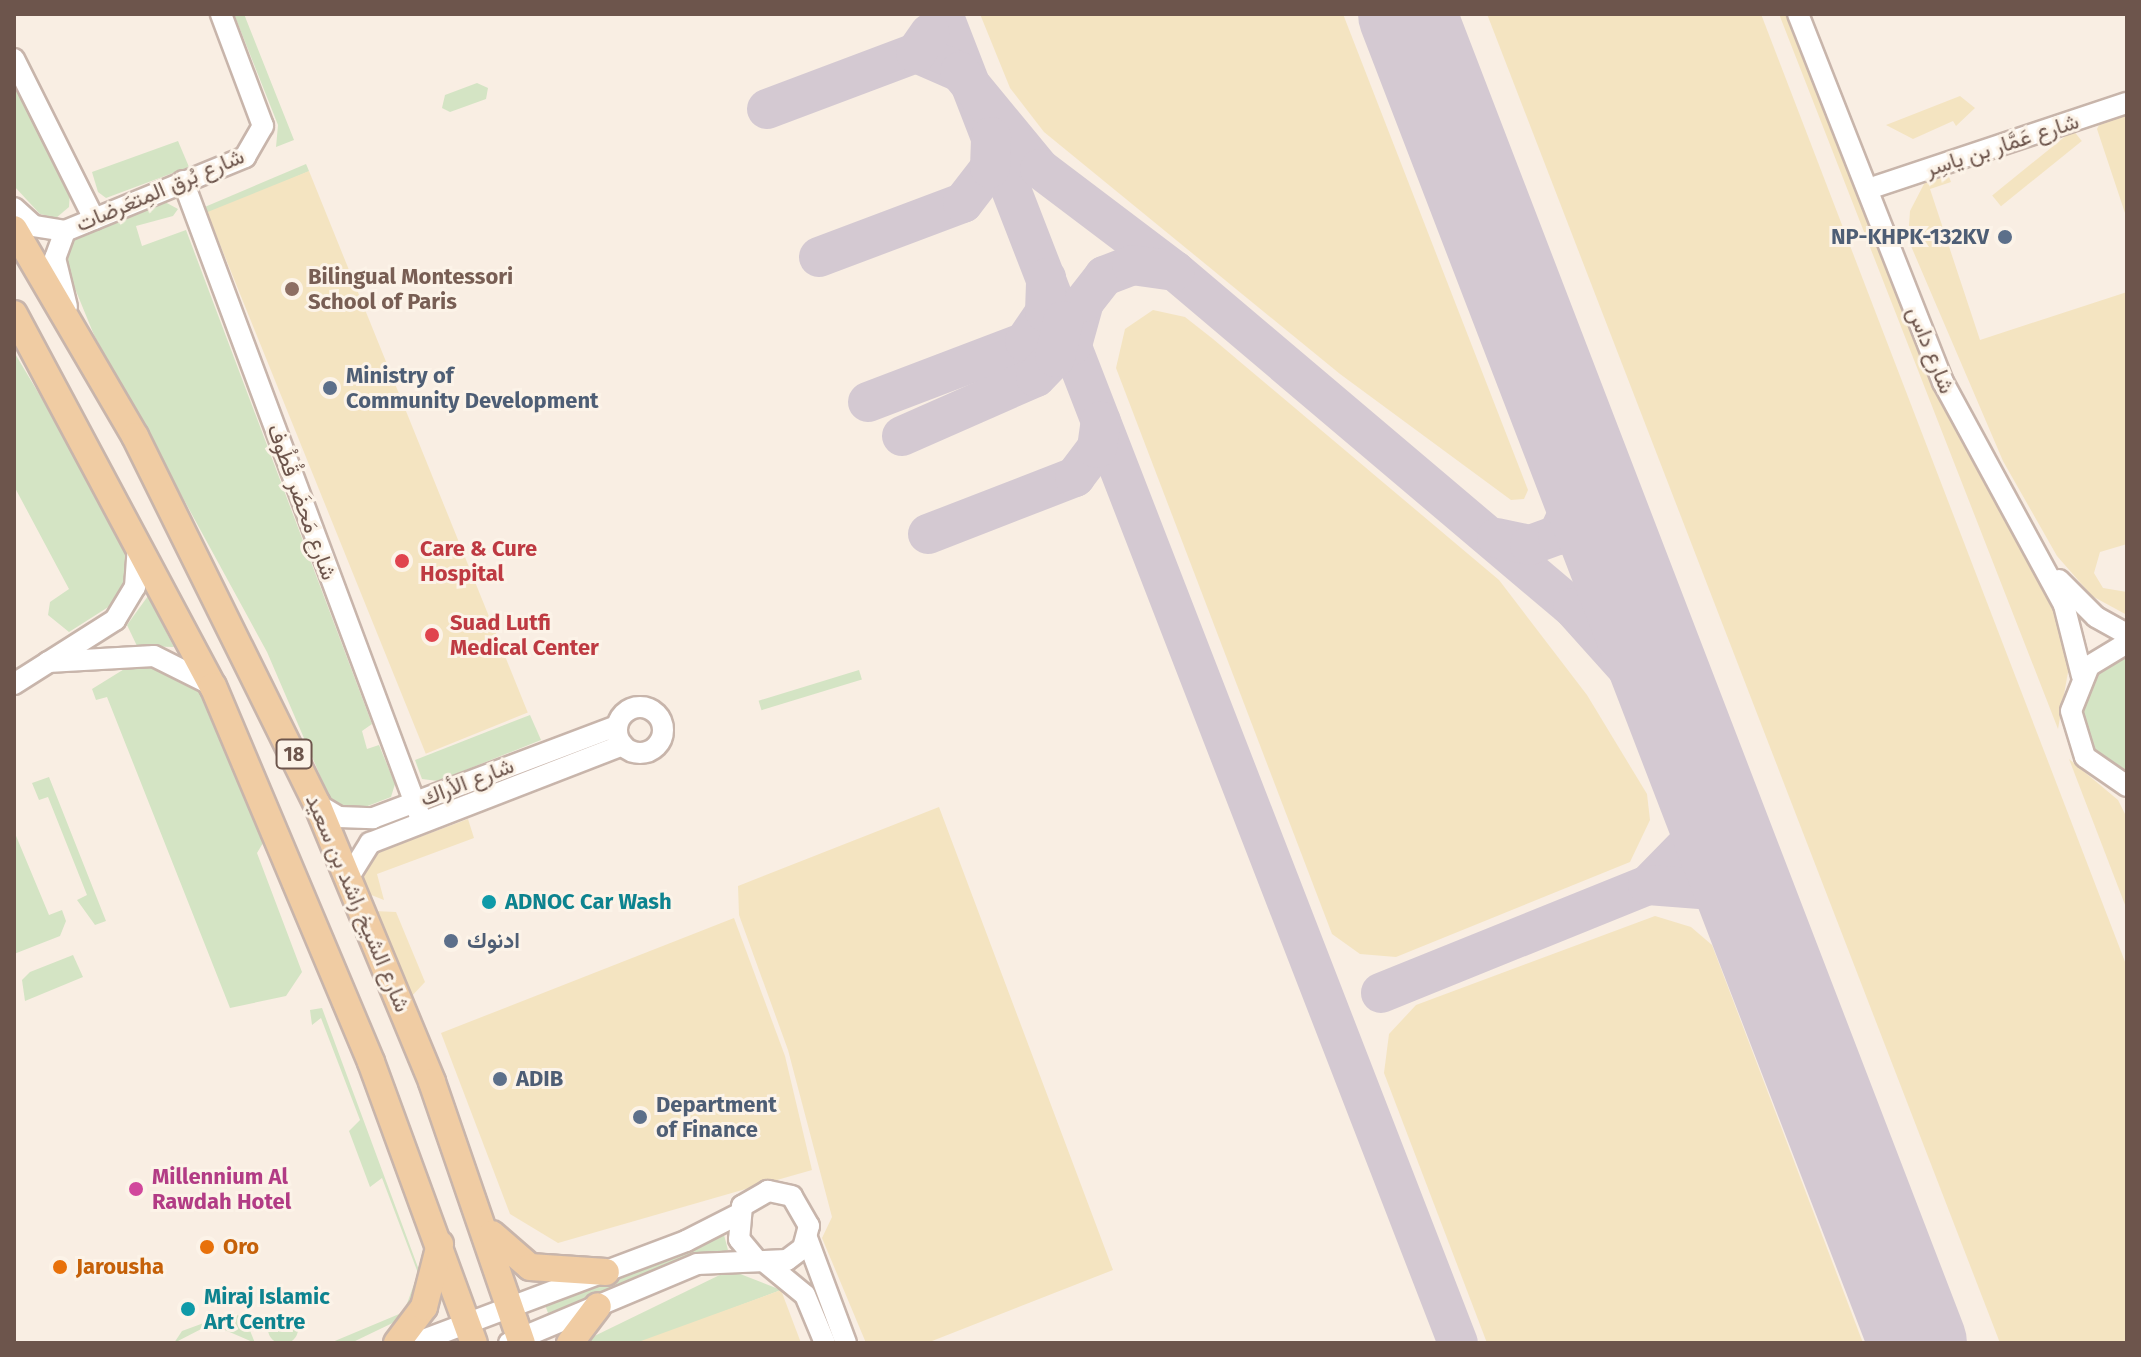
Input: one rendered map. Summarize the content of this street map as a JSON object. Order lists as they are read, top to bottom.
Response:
{
  "streets": {
    "main road": ["18", "شارع الشيخ راشد بن سعيد"],
    "street": [
      "شارع عَمَّار بن ياسِر",
      "شارع بُرق المِتعَرضات",
      "شارع داس",
      "شارع مَحضَر قُطُوف",
      "شارع الأراك"
    ]
  },
  "crossings": [
    ["شارع عَمَّار بن ياسِر", "شارع داس"],
    ["شارع بُرق المِتعَرضات", "شارع مَحضَر قُطُوف"],
    ["شارع بُرق المِتعَرضات", "شارع الشيخ راشد بن سعيد"],
    ["شارع مَحضَر قُطُوف", "شارع الأراك"],
    ["شارع الأراك", "شارع الشيخ راشد بن سعيد"]
  ],
  "places": [
    "NP-KHPK-132KV",
    "Bilingual Montessori School of Paris",
    "Ministry of Community Development",
    "Care & Cure Hospital",
    "Suad Lutfi Medical Center",
    "ADNOC Car Wash",
    "ادنوك",
    "ADIB",
    "Department of Finance",
    "Millennium Al Rawdah Hotel",
    "Oro",
    "Jarousha",
    "Miraj Islamic Art Centre"
  ]
}
